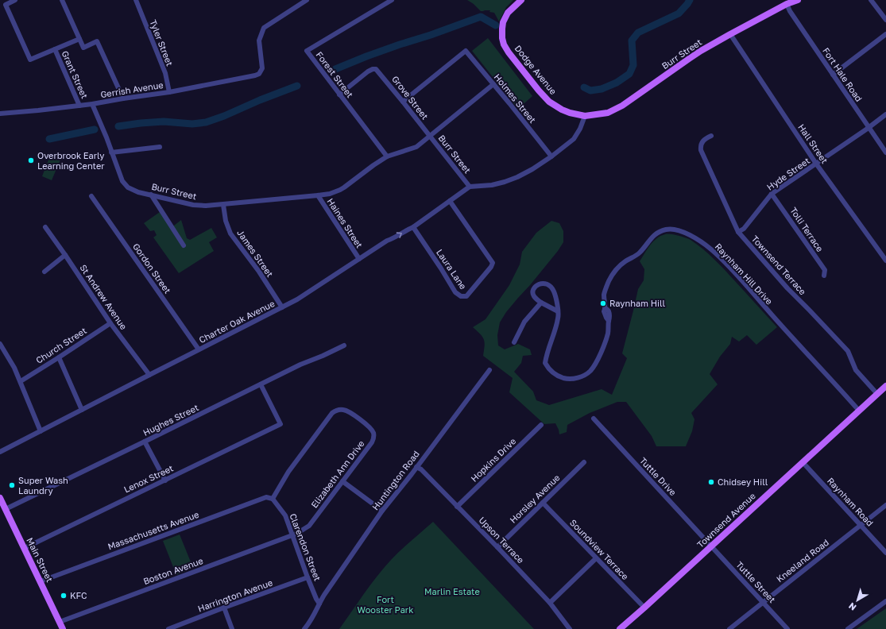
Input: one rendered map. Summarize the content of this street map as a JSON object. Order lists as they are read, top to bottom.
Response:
{
  "streets": {
    "main road": [
      "Burr Street",
      "Dodge Avenue",
      "Townsend Avenue",
      "Main Street"
    ],
    "street": [
      "Tyler Street",
      "Grant Street",
      "Forest Street",
      "Fort Hale Road",
      "Gerrish Avenue",
      "Grove Street",
      "Holmes Street",
      "Hall Street",
      "Hyde Street",
      "Haines Street",
      "Tolli Terrace",
      "James Street",
      "Townsend Terrace",
      "Gordon Street",
      "Laura Lane",
      "Raynham Hill Drive",
      "St Andrew Avenue",
      "Charter Oak Avenue",
      "Church Street",
      "Hughes Street",
      "Hopkins Drive",
      "Elizabeth Ann Drive",
      "Tuttle Drive",
      "Lenox Street",
      "Huntington Road",
      "Horsley Avenue",
      "Raynham Road",
      "Massachusetts Avenue",
      "Upson Terrace",
      "Clarendon Street",
      "Soundview Terrace",
      "Kneeland Road",
      "Boston Avenue",
      "Tuttle Street",
      "Harrington Avenue"
    ]
  },
  "crossings": [
    ["Tyler Street", "Gerrish Avenue"],
    ["Burr Street", "Dodge Avenue"],
    ["Burr Street", "Forest Street"],
    ["Burr Street", "Fort Hale Road"],
    ["Burr Street", "Gerrish Avenue"],
    ["Burr Street", "Grove Street"],
    ["Burr Street", "Holmes Street"],
    ["Burr Street", "Hall Street"],
    ["Burr Street", "Haines Street"],
    ["Burr Street", "James Street"],
    ["Burr Street", "Charter Oak Avenue"],
    ["Grant Street", "Gerrish Avenue"],
    ["Forest Street", "Grove Street"],
    ["Fort Hale Road", "Hyde Street"],
    ["Grove Street", "Holmes Street"],
    ["Hall Street", "Hyde Street"],
    ["Hyde Street", "Tolli Terrace"],
    ["Hyde Street", "Townsend Terrace"],
    ["Haines Street", "Charter Oak Avenue"],
    ["James Street", "Charter Oak Avenue"],
    ["Townsend Terrace", "Townsend Avenue"],
    ["Gordon Street", "Charter Oak Avenue"],
    ["Laura Lane", "Charter Oak Avenue"],
    ["Raynham Hill Drive", "Townsend Avenue"],
    ["St Andrew Avenue", "Charter Oak Avenue"],
    ["St Andrew Avenue", "Church Street"],
    ["Hughes Street", "Lenox Street"],
    ["Hughes Street", "Main Street"],
    ["Hopkins Drive", "Upson Terrace"],
    ["Elizabeth Ann Drive", "Massachusetts Avenue"],
    ["Elizabeth Ann Drive", "Clarendon Street"],
    ["Elizabeth Ann Drive", "Boston Avenue"],
    ["Tuttle Drive", "Townsend Avenue"],
    ["Tuttle Drive", "Tuttle Street"],
    ["Lenox Street", "Main Street"],
    ["Huntington Road", "Upson Terrace"],
    ["Huntington Road", "Clarendon Street"],
    ["Horsley Avenue", "Upson Terrace"],
    ["Horsley Avenue", "Soundview Terrace"],
    ["Raynham Road", "Townsend Avenue"],
    ["Raynham Road", "Kneeland Road"],
    ["Townsend Avenue", "Soundview Terrace"],
    ["Townsend Avenue", "Tuttle Street"],
    ["Massachusetts Avenue", "Clarendon Street"],
    ["Massachusetts Avenue", "Main Street"],
    ["Clarendon Street", "Boston Avenue"],
    ["Clarendon Street", "Harrington Avenue"],
    ["Main Street", "Boston Avenue"],
    ["Kneeland Road", "Tuttle Street"]
  ],
  "parks": ["Marlin Estate", "Fort Wooster Park"],
  "places": [
    "Overbrook Early Learning Center",
    "Raynham Hill",
    "Chidsey Hill",
    "Super Wash Laundry",
    "KFC"
  ],
  "north": "bottom left"
}
